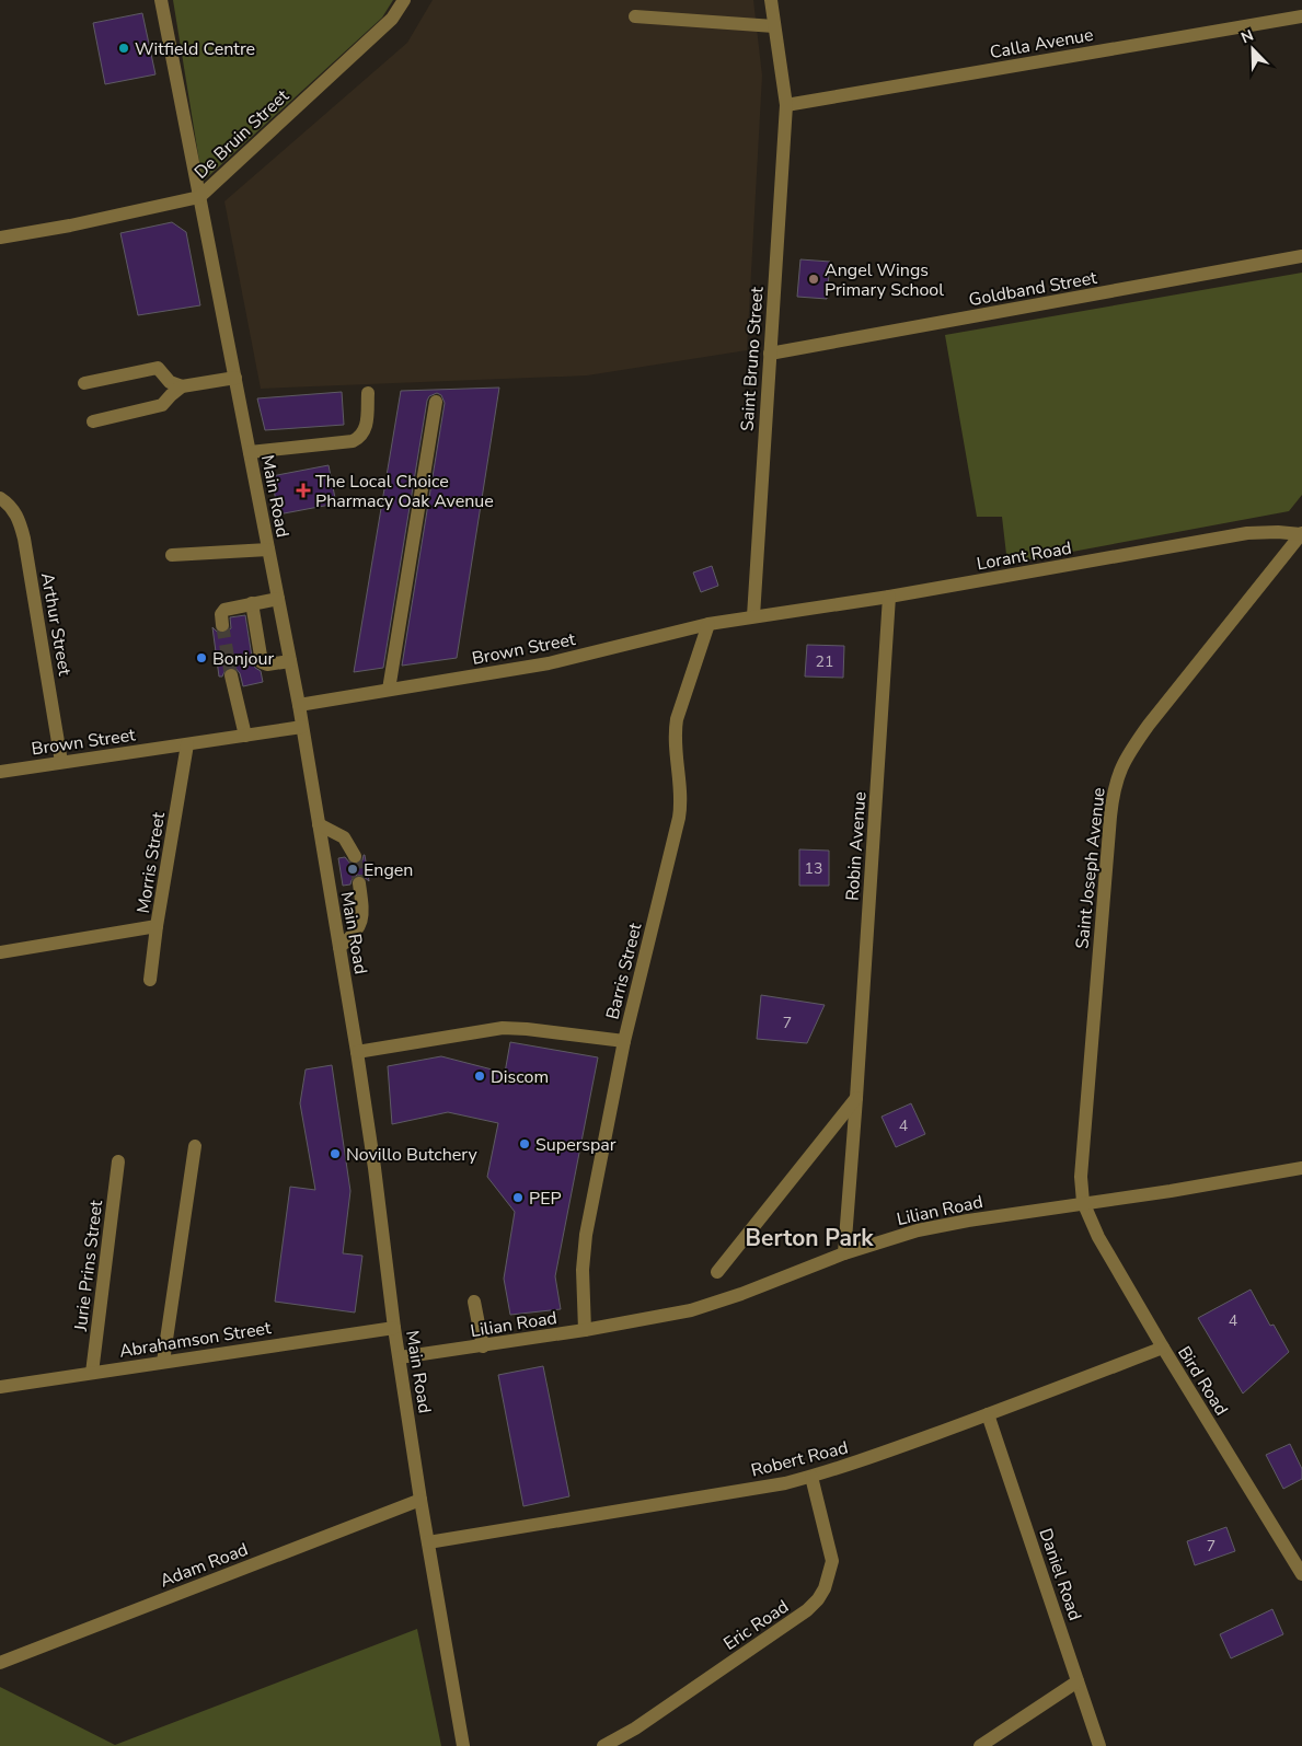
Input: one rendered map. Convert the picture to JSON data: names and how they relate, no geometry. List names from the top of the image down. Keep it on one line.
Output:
{"streets":{"street":["Calla Avenue","De Bruin Street","Goldband Street","Saint Bruno Street","Main Road","Lorant Road","Arthur Street","Brown Street","Robin Avenue","Morris Street","Saint Joseph Avenue","Barris Street","Lilian Road","Jurie Prins Street","Abrahamson Street","Bird Road","Robert Road","Adam Road","Daniel Road","Eric Road"]},"crossings":[["Calla Avenue","Saint Bruno Street"],["De Bruin Street","Main Road"],["Goldband Street","Saint Bruno Street"],["Saint Bruno Street","Lorant Road"],["Saint Bruno Street","Brown Street"],["Main Road","Brown Street"],["Main Road","Lilian Road"],["Main Road","Abrahamson Street"],["Main Road","Robert Road"],["Main Road","Adam Road"],["Lorant Road","Brown Street"],["Lorant Road","Robin Avenue"],["Lorant Road","Saint Joseph Avenue"],["Arthur Street","Brown Street"],["Brown Street","Morris Street"],["Brown Street","Barris Street"],["Robin Avenue","Lilian Road"],["Saint Joseph Avenue","Lilian Road"],["Saint Joseph Avenue","Bird Road"],["Barris Street","Lilian Road"],["Lilian Road","Bird Road"],["Jurie Prins Street","Abrahamson Street"],["Bird Road","Robert Road"],["Robert Road","Daniel Road"],["Robert Road","Eric Road"]],"districts":["Berton Park"],"places":{"other":["Witfield Centre","Angel Wings Primary School","Bonjour","Engen","Discom","Superspar","Novillo Butchery","PEP"],"health":["The Local Choice Pharmacy Oak Avenue"]},"house_numbers":["21","13","7","4","4","7"],"north":"top left"}
